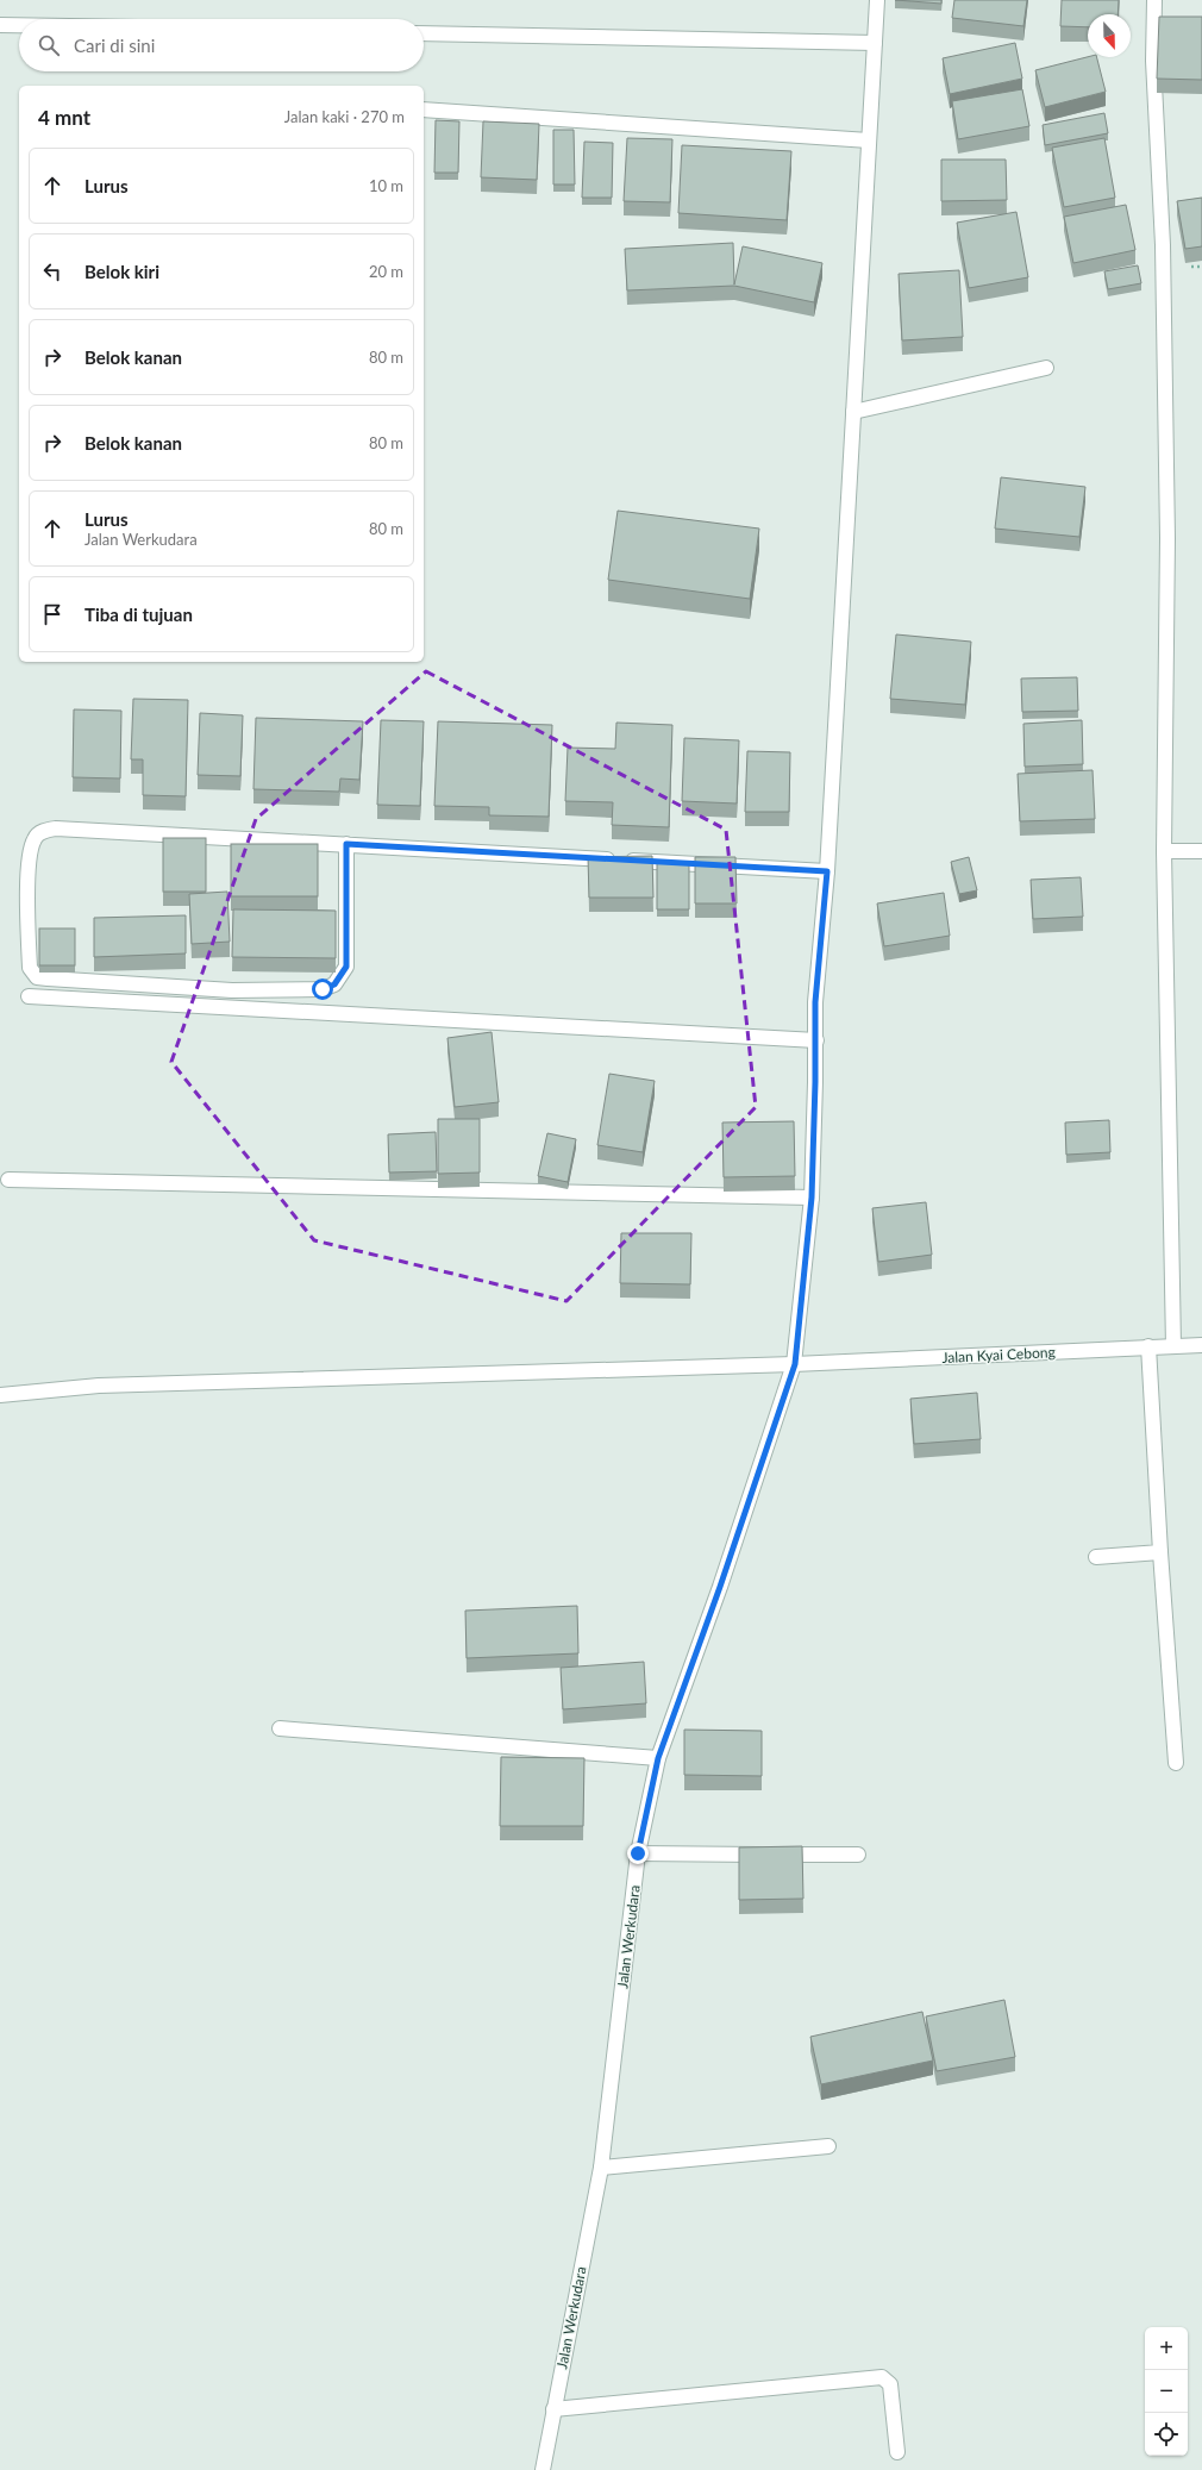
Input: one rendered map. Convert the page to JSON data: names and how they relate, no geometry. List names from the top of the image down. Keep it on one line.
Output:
{"streets":{"street":["Jalan Kyai Cebong","Jalan Werkudara"]},"crossings":[["Jalan Kyai Cebong","Jalan Werkudara"]],"north":"bottom","page":{"search":"Cari di sini","heading":["4 mnt","Jalan kaki · 270 m"],"list":[["Lurus","10 m"],["Belok kiri","20 m"],["Belok kanan","80 m"],["Belok kanan","80 m"],["Lurus","Jalan Werkudara","80 m"],"Tiba di tujuan"],"map_buttons":["+","−"]}}
